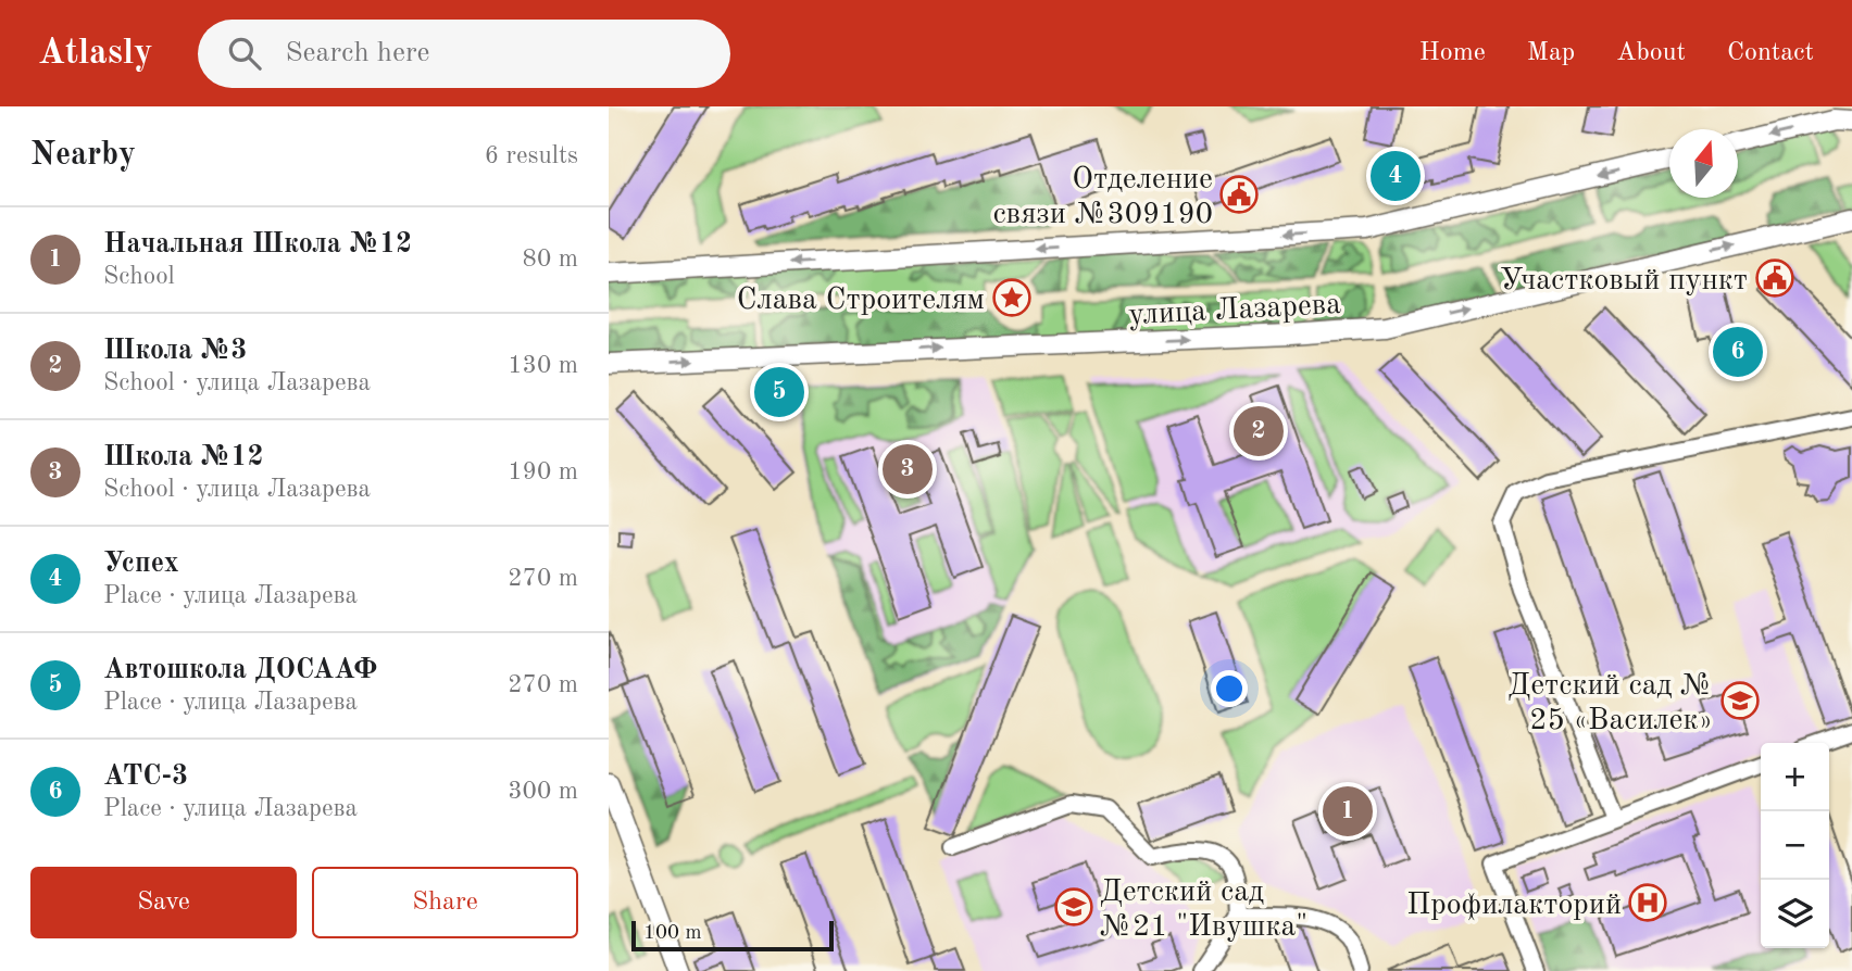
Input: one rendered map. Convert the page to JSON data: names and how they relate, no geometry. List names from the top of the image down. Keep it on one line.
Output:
{"streets":{"main road":["улица Лазарева"]},"places":{"public building":["Отделение связи №309190","Участковый пункт"],"place":["Слава Строителям"],"school or university":["Детский сад № 25 «Василек»","Детский сад №21 \"Ивушка\""],"hospital":["Профилакторий"]},"scale_bar":"100 m","north":"top","page":{"header":"Atlasly","search":"Search here","nav":["Home","Map","About","Contact"],"heading":["Nearby","6 results"],"pins":["4","6","5","2","3","1"],"list":[{"mark":"1","name":"Начальная Школа №12","note":"School","value":"80 m"},{"mark":"2","name":"Школа №3","note":"School · улица Лазарева","value":"130 m"},{"mark":"3","name":"Школа №12","note":"School · улица Лазарева","value":"190 m"},{"mark":"4","name":"Успех","note":"Place · улица Лазарева","value":"270 m"},{"mark":"5","name":"Автошкола ДОСААФ","note":"Place · улица Лазарева","value":"270 m"},{"mark":"6","name":"АТС-3","note":"Place · улица Лазарева","value":"300 m"}],"map_buttons":["+","−"],"buttons":["Save","Share"],"scale":"100 m"}}
